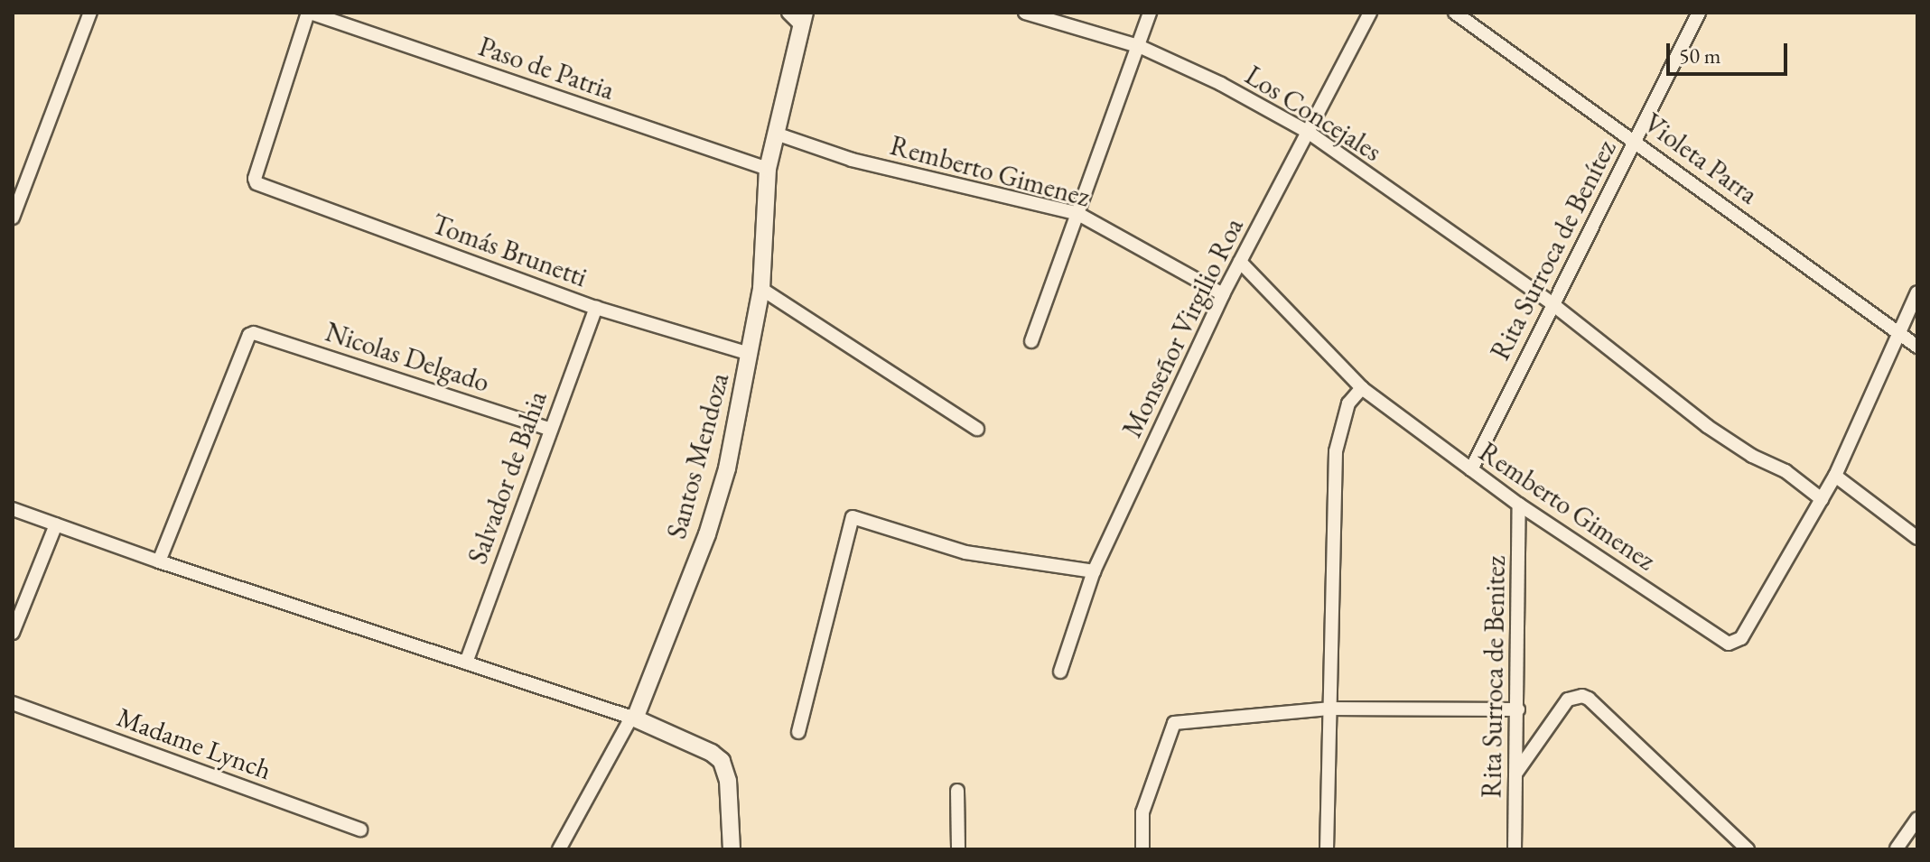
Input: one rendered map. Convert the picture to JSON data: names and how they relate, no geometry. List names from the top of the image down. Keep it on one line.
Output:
{"streets":{"street":["Paso de Patria","Los Concejales","Violeta Parra","Remberto Gimenez","Rita Surroca de Benítez","Tomás Brunetti","Monseñor Virgilio Roa","Nicolas Delgado","Santos Mendoza","Salvador de Bahia","Rita Surroca de Benitez","Madame Lynch"]},"crossings":[["Paso de Patria","Tomás Brunetti"],["Paso de Patria","Santos Mendoza"],["Los Concejales","Remberto Gimenez"],["Los Concejales","Rita Surroca de Benítez"],["Los Concejales","Monseñor Virgilio Roa"],["Violeta Parra","Remberto Gimenez"],["Violeta Parra","Rita Surroca de Benítez"],["Remberto Gimenez","Rita Surroca de Benítez"],["Remberto Gimenez","Monseñor Virgilio Roa"],["Remberto Gimenez","Santos Mendoza"],["Remberto Gimenez","Rita Surroca de Benitez"],["Tomás Brunetti","Santos Mendoza"],["Tomás Brunetti","Salvador de Bahia"],["Nicolas Delgado","Salvador de Bahia"]],"scale_bar":"50 m"}
